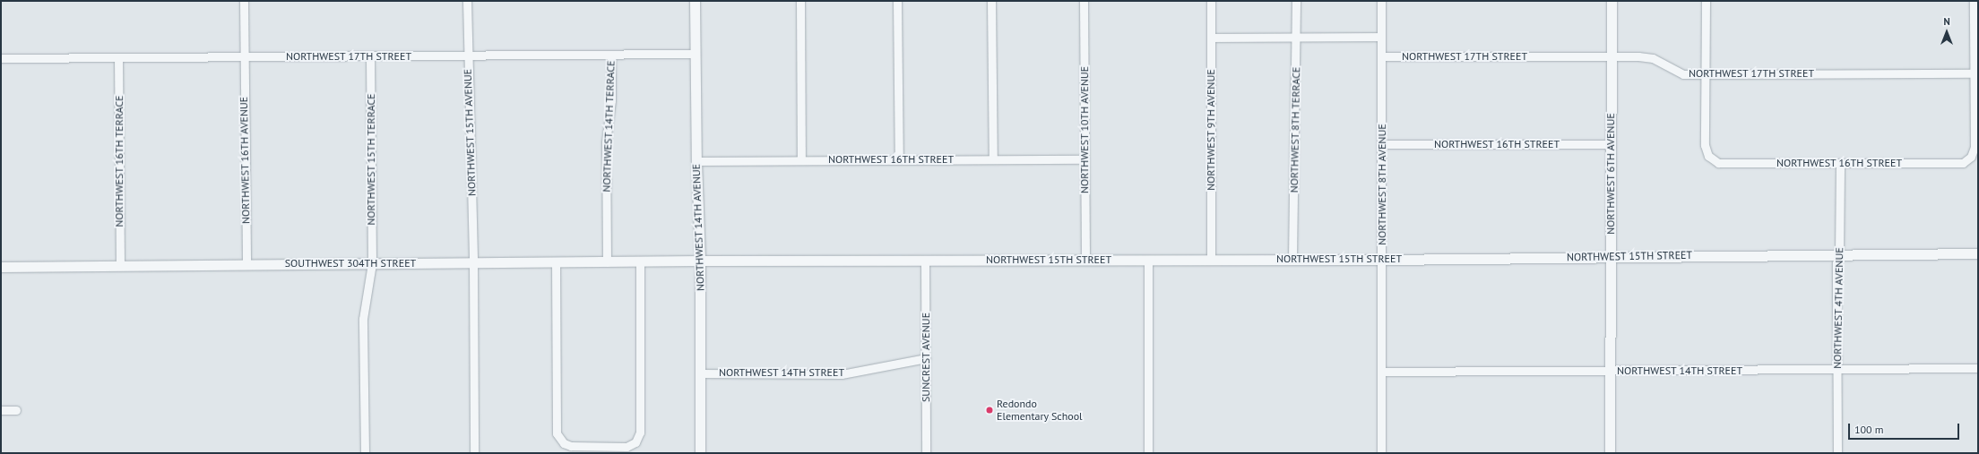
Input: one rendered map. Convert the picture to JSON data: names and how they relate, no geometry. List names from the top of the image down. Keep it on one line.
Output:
{"streets":{"street":["NORTHWEST 17TH STREET","NORTHWEST 14TH TERRACE","NORTHWEST 10TH AVENUE","NORTHWEST 9TH AVENUE","NORTHWEST 8TH TERRACE","NORTHWEST 15TH AVENUE","NORTHWEST 16TH STREET","NORTHWEST 15TH TERRACE","NORTHWEST 16TH AVENUE","NORTHWEST 16TH TERRACE","NORTHWEST 6TH AVENUE","NORTHWEST 8TH AVENUE","NORTHWEST 14TH AVENUE","NORTHWEST 15TH STREET","SOUTHWEST 304TH STREET","NORTHWEST 4TH AVENUE","SUNCREST AVENUE","NORTHWEST 14TH STREET"]},"crossings":[["NORTHWEST 17TH STREET","NORTHWEST 14TH TERRACE"],["NORTHWEST 17TH STREET","NORTHWEST 15TH AVENUE"],["NORTHWEST 17TH STREET","NORTHWEST 16TH STREET"],["NORTHWEST 17TH STREET","NORTHWEST 15TH TERRACE"],["NORTHWEST 17TH STREET","NORTHWEST 16TH AVENUE"],["NORTHWEST 17TH STREET","NORTHWEST 16TH TERRACE"],["NORTHWEST 17TH STREET","NORTHWEST 6TH AVENUE"],["NORTHWEST 17TH STREET","NORTHWEST 8TH AVENUE"],["NORTHWEST 17TH STREET","NORTHWEST 14TH AVENUE"],["NORTHWEST 14TH TERRACE","SOUTHWEST 304TH STREET"],["NORTHWEST 10TH AVENUE","NORTHWEST 16TH STREET"],["NORTHWEST 10TH AVENUE","NORTHWEST 15TH STREET"],["NORTHWEST 9TH AVENUE","NORTHWEST 15TH STREET"],["NORTHWEST 8TH TERRACE","NORTHWEST 15TH STREET"],["NORTHWEST 15TH AVENUE","SOUTHWEST 304TH STREET"],["NORTHWEST 16TH STREET","NORTHWEST 6TH AVENUE"],["NORTHWEST 16TH STREET","NORTHWEST 8TH AVENUE"],["NORTHWEST 16TH STREET","NORTHWEST 14TH AVENUE"],["NORTHWEST 16TH STREET","NORTHWEST 4TH AVENUE"],["NORTHWEST 15TH TERRACE","SOUTHWEST 304TH STREET"],["NORTHWEST 16TH AVENUE","SOUTHWEST 304TH STREET"],["NORTHWEST 16TH TERRACE","SOUTHWEST 304TH STREET"],["NORTHWEST 6TH AVENUE","NORTHWEST 15TH STREET"],["NORTHWEST 6TH AVENUE","NORTHWEST 14TH STREET"],["NORTHWEST 8TH AVENUE","NORTHWEST 15TH STREET"],["NORTHWEST 8TH AVENUE","NORTHWEST 14TH STREET"],["NORTHWEST 14TH AVENUE","NORTHWEST 15TH STREET"],["NORTHWEST 14TH AVENUE","SOUTHWEST 304TH STREET"],["NORTHWEST 14TH AVENUE","NORTHWEST 14TH STREET"],["NORTHWEST 15TH STREET","SOUTHWEST 304TH STREET"],["NORTHWEST 15TH STREET","NORTHWEST 4TH AVENUE"],["NORTHWEST 15TH STREET","SUNCREST AVENUE"],["NORTHWEST 4TH AVENUE","NORTHWEST 14TH STREET"],["SUNCREST AVENUE","NORTHWEST 14TH STREET"]],"places":["Redondo Elementary School"],"scale_bar":"100 m","north":"top"}
